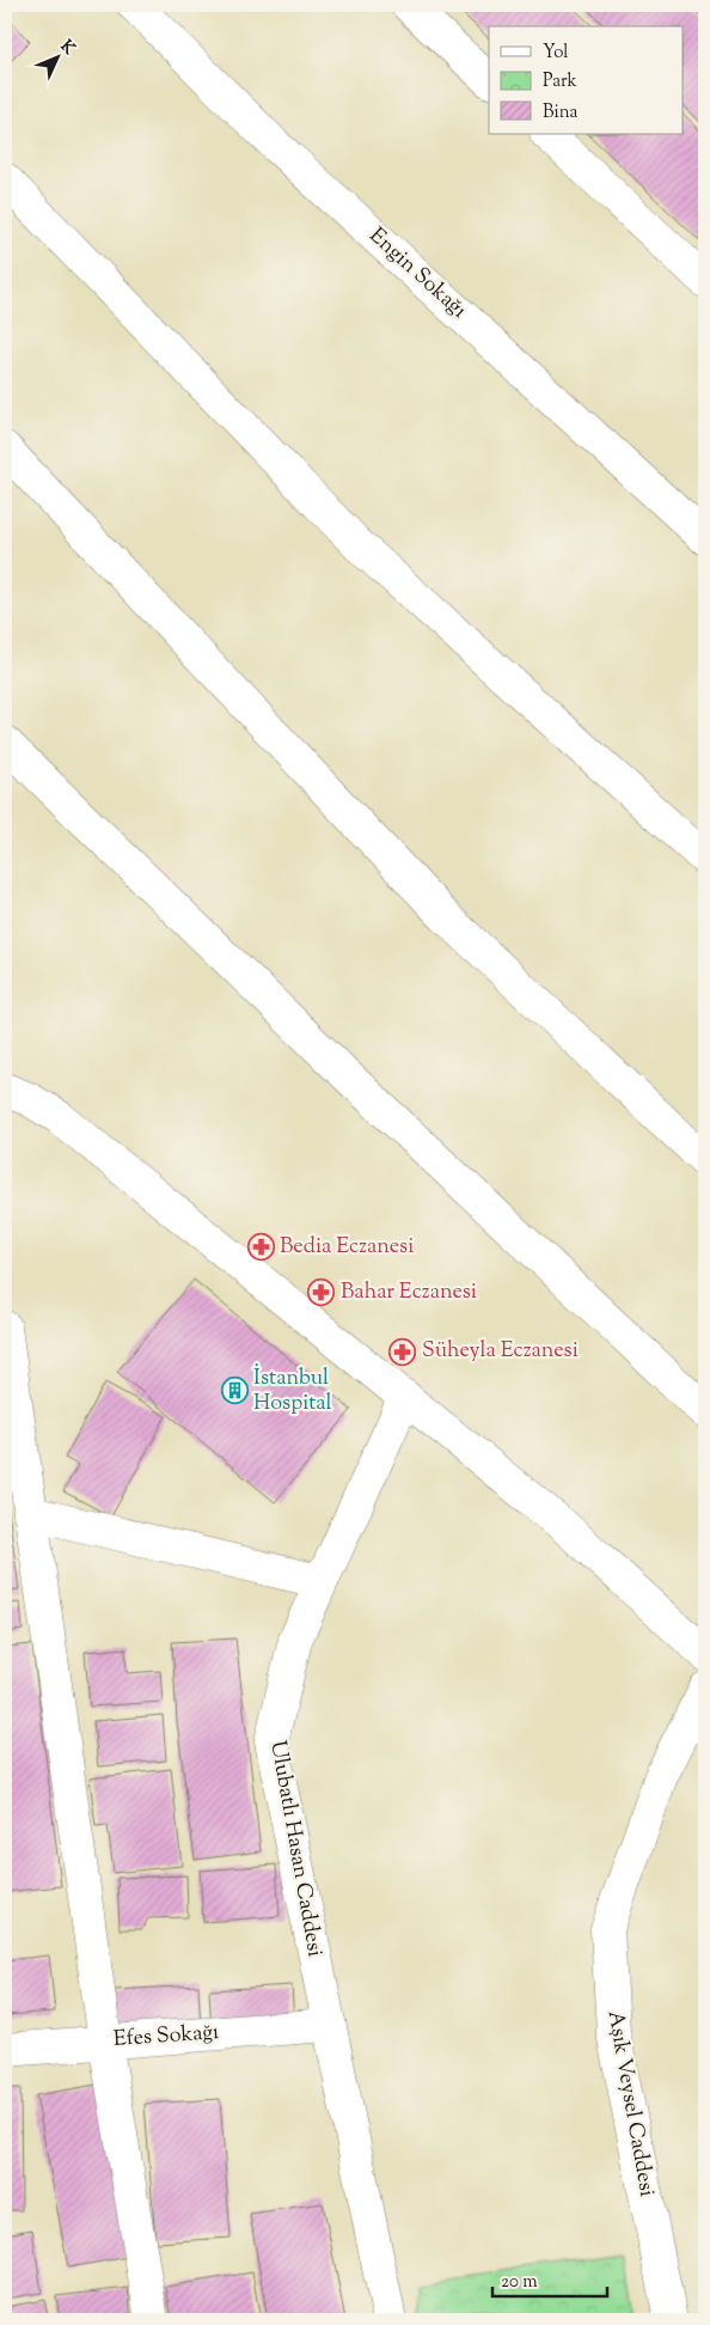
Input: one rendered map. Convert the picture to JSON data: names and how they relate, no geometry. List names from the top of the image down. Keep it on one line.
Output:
{"streets":{"street":["Engin Sokağı","Ulubatlı Hasan Caddesi","Efes Sokağı","Aşık Veysel Caddesi"]},"crossings":[["Ulubatlı Hasan Caddesi","Efes Sokağı"]],"places":{"pharmacy":["Bedia Eczanesi","Bahar Eczanesi","Süheyla Eczanesi"],"building":["İstanbul Hospital"]},"legend":["Yol","Park","Bina"],"scale_bar":"20 m","north":"top right"}
